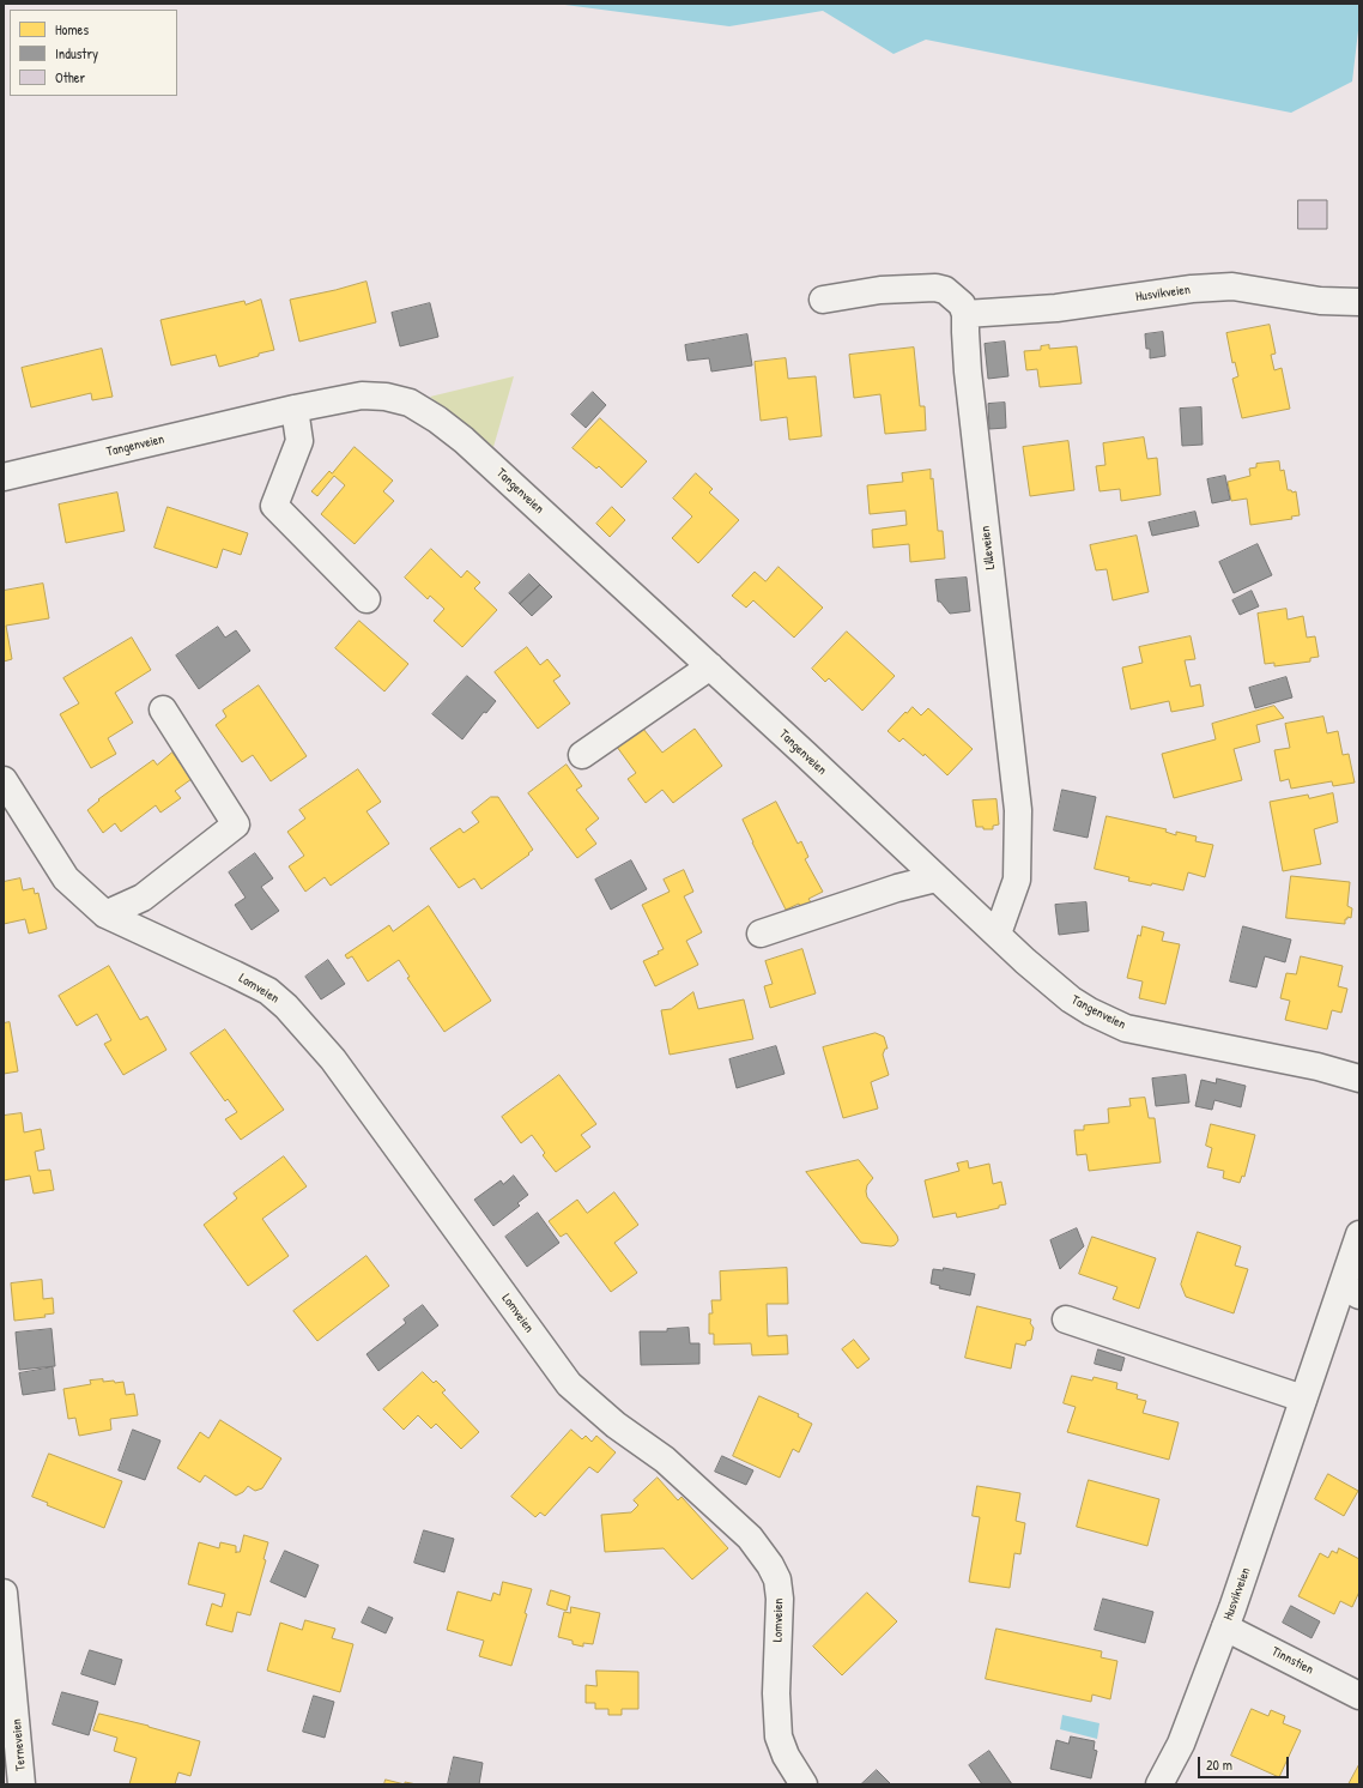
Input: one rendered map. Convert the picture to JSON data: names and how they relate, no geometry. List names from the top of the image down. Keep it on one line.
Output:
{"streets":{"street":["Husvikveien","Tangenveien","Lilleveien","Lomveien","Tinnstien","Terneveien"]},"crossings":[["Husvikveien","Lilleveien"],["Husvikveien","Tinnstien"],["Tangenveien","Lilleveien"]],"legend":["Homes","Industry","Other"],"scale_bar":"20 m"}
